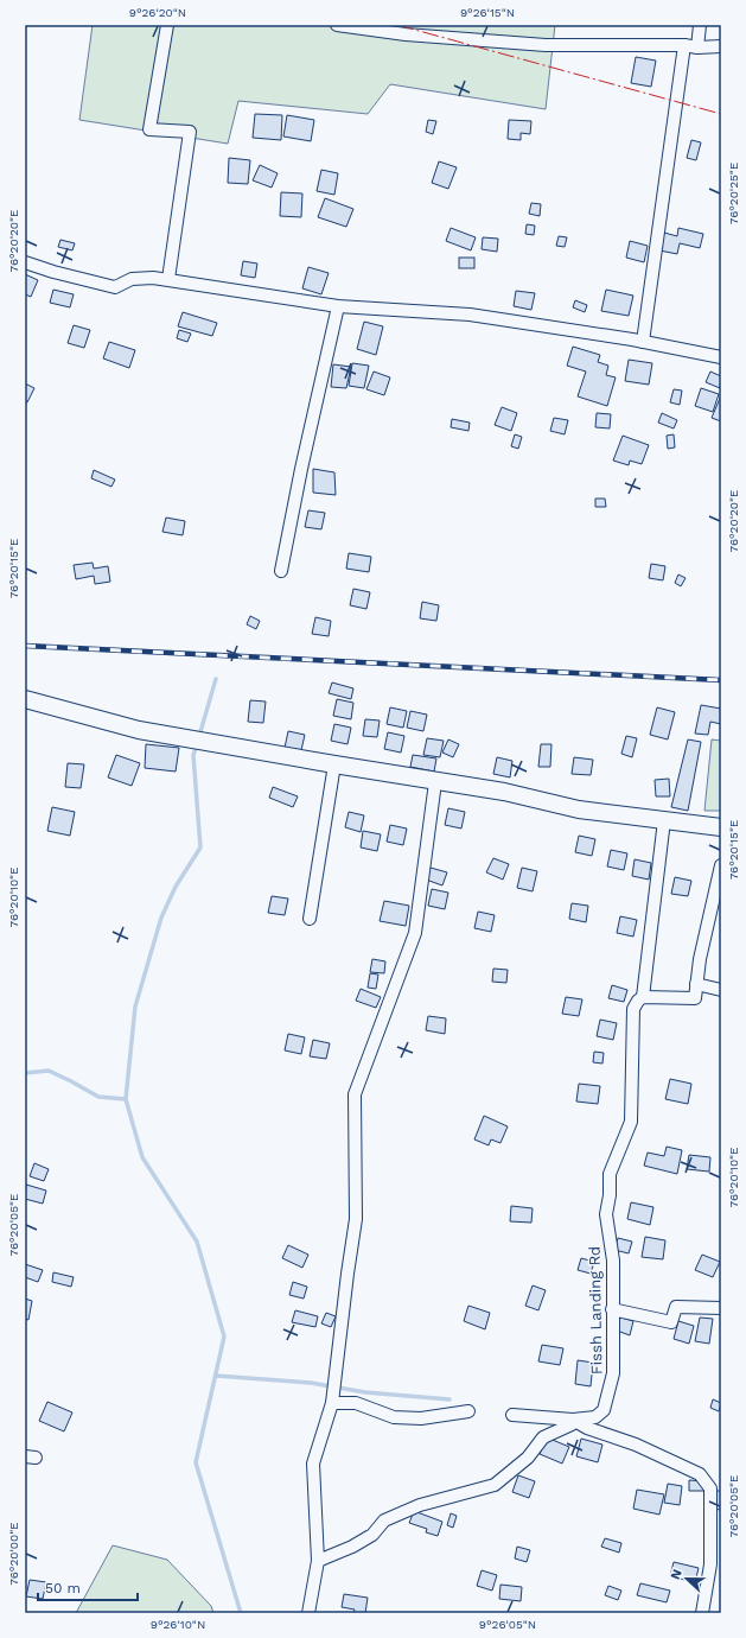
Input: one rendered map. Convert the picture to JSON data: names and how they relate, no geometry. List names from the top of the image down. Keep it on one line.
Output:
{"streets":{"street":["Fissh Landing Rd"]},"scale_bar":"50 m","north":"left","coordinates":["9°26'20\"N","9°26'15\"N","76°20'25\"E","76°20'20\"E","76°20'15\"E","76°20'10\"E","76°20'05\"E","76°20'00\"E","9°26'10\"N","9°26'05\"N"]}
